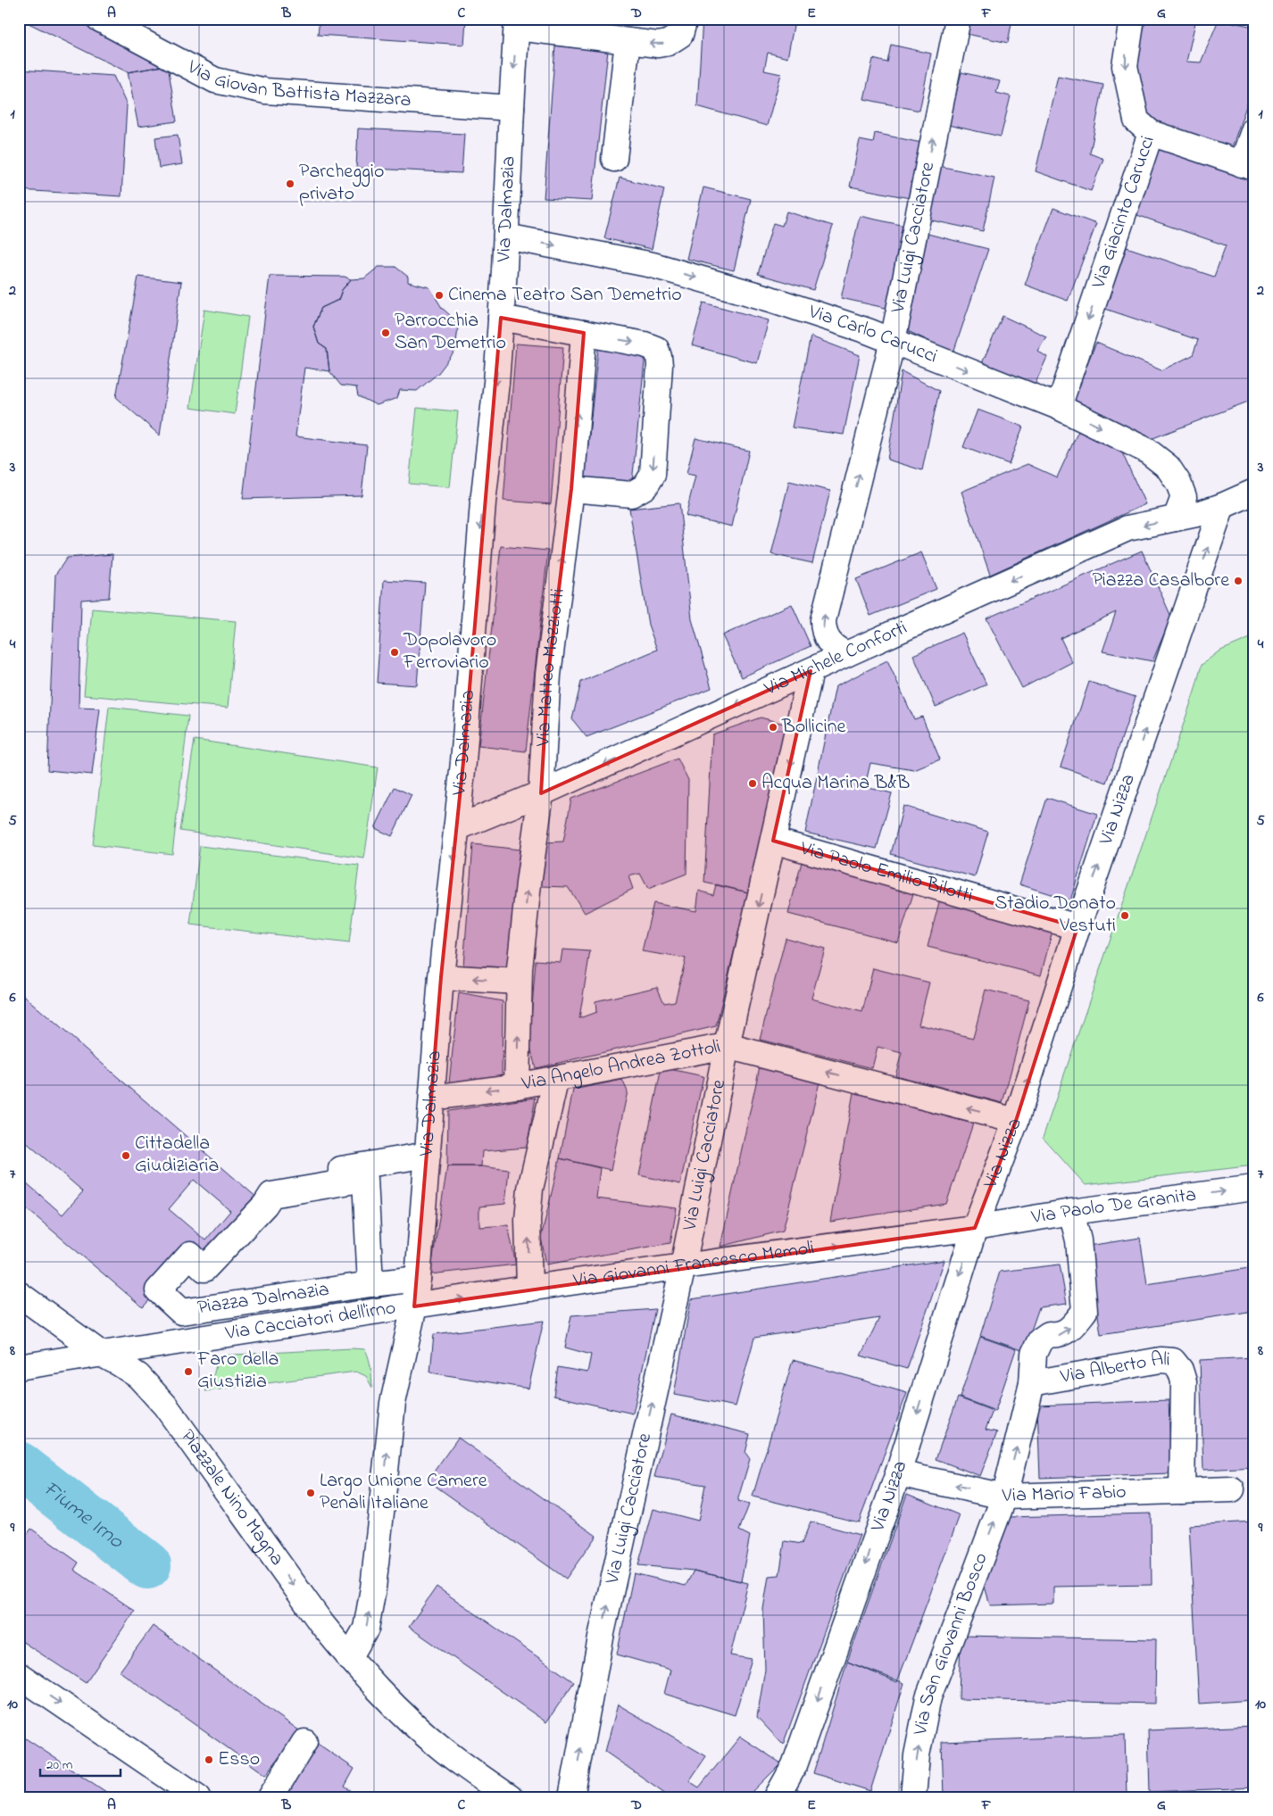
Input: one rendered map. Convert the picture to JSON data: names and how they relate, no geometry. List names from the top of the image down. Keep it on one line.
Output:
{"streets":{"street":["Via Giovan Battista Mazzara","Via Dalmazia","Via Giacinto Carucci","Via Luigi Cacciatore","Via Carlo Carucci","Via Michele Conforti","Via Matteo Mazziotti","Via Nizza","Via Paolo Emilio Bilotti","Via Angelo Andrea Zottoli","Via Paolo De Granita","Via Giovanni Francesco Memoli","Piazza Dalmazia","Via Cacciatori dell'irno","Via Alberto Ali","Via Mario Fabio","Piazzale Nino Magna","Via San Giovanni Bosco"]},"crossings":[["Via Giovan Battista Mazzara","Via Dalmazia"],["Via Dalmazia","Via Carlo Carucci"],["Via Dalmazia","Via Michele Conforti"],["Via Dalmazia","Via Angelo Andrea Zottoli"],["Via Dalmazia","Via Giovanni Francesco Memoli"],["Via Dalmazia","Piazza Dalmazia"],["Via Dalmazia","Via Cacciatori dell'irno"],["Via Dalmazia","Piazzale Nino Magna"],["Via Giacinto Carucci","Via Carlo Carucci"],["Via Luigi Cacciatore","Via Carlo Carucci"],["Via Luigi Cacciatore","Via Michele Conforti"],["Via Luigi Cacciatore","Via Paolo Emilio Bilotti"],["Via Luigi Cacciatore","Via Angelo Andrea Zottoli"],["Via Luigi Cacciatore","Via Giovanni Francesco Memoli"],["Via Carlo Carucci","Via Michele Conforti"],["Via Michele Conforti","Via Matteo Mazziotti"],["Via Michele Conforti","Via Nizza"],["Via Matteo Mazziotti","Via Angelo Andrea Zottoli"],["Via Nizza","Via Paolo Emilio Bilotti"],["Via Nizza","Via Angelo Andrea Zottoli"],["Via Nizza","Via Paolo De Granita"],["Via Nizza","Via Giovanni Francesco Memoli"],["Via Nizza","Via Mario Fabio"],["Via Paolo De Granita","Via Giovanni Francesco Memoli"],["Via Paolo De Granita","Via Alberto Ali"],["Via Giovanni Francesco Memoli","Via Cacciatori dell'irno"],["Via Cacciatori dell'irno","Piazzale Nino Magna"],["Via Alberto Ali","Via Mario Fabio"],["Via Alberto Ali","Via San Giovanni Bosco"],["Via Mario Fabio","Via San Giovanni Bosco"]],"one_way":["Via Giacinto Carucci","Via Carlo Carucci","Via Michele Conforti","Via Matteo Mazziotti","Via Angelo Andrea Zottoli","Via Paolo De Granita","Via Giovanni Francesco Memoli","Via Alberto Ali","Piazzale Nino Magna","Via San Giovanni Bosco"],"water":["Fiume Irno"],"places":["Parcheggio privato","Cinema Teatro San Demetrio","Parrocchia San Demetrio","Piazza Casalbore","Dopolavoro Ferroviario","Bollicine","Acqua Marina B&B","Stadio Donato Vestuti","Cittadella Giudiziaria","Faro della Giustizia","Largo Unione Camere Penali Italiane","Esso"],"scale_bar":"20 m","grid":{"columns":["A","B","C","D","E","F","G"],"rows":["1","2","3","4","5","6","7","8","9","10"]}}
